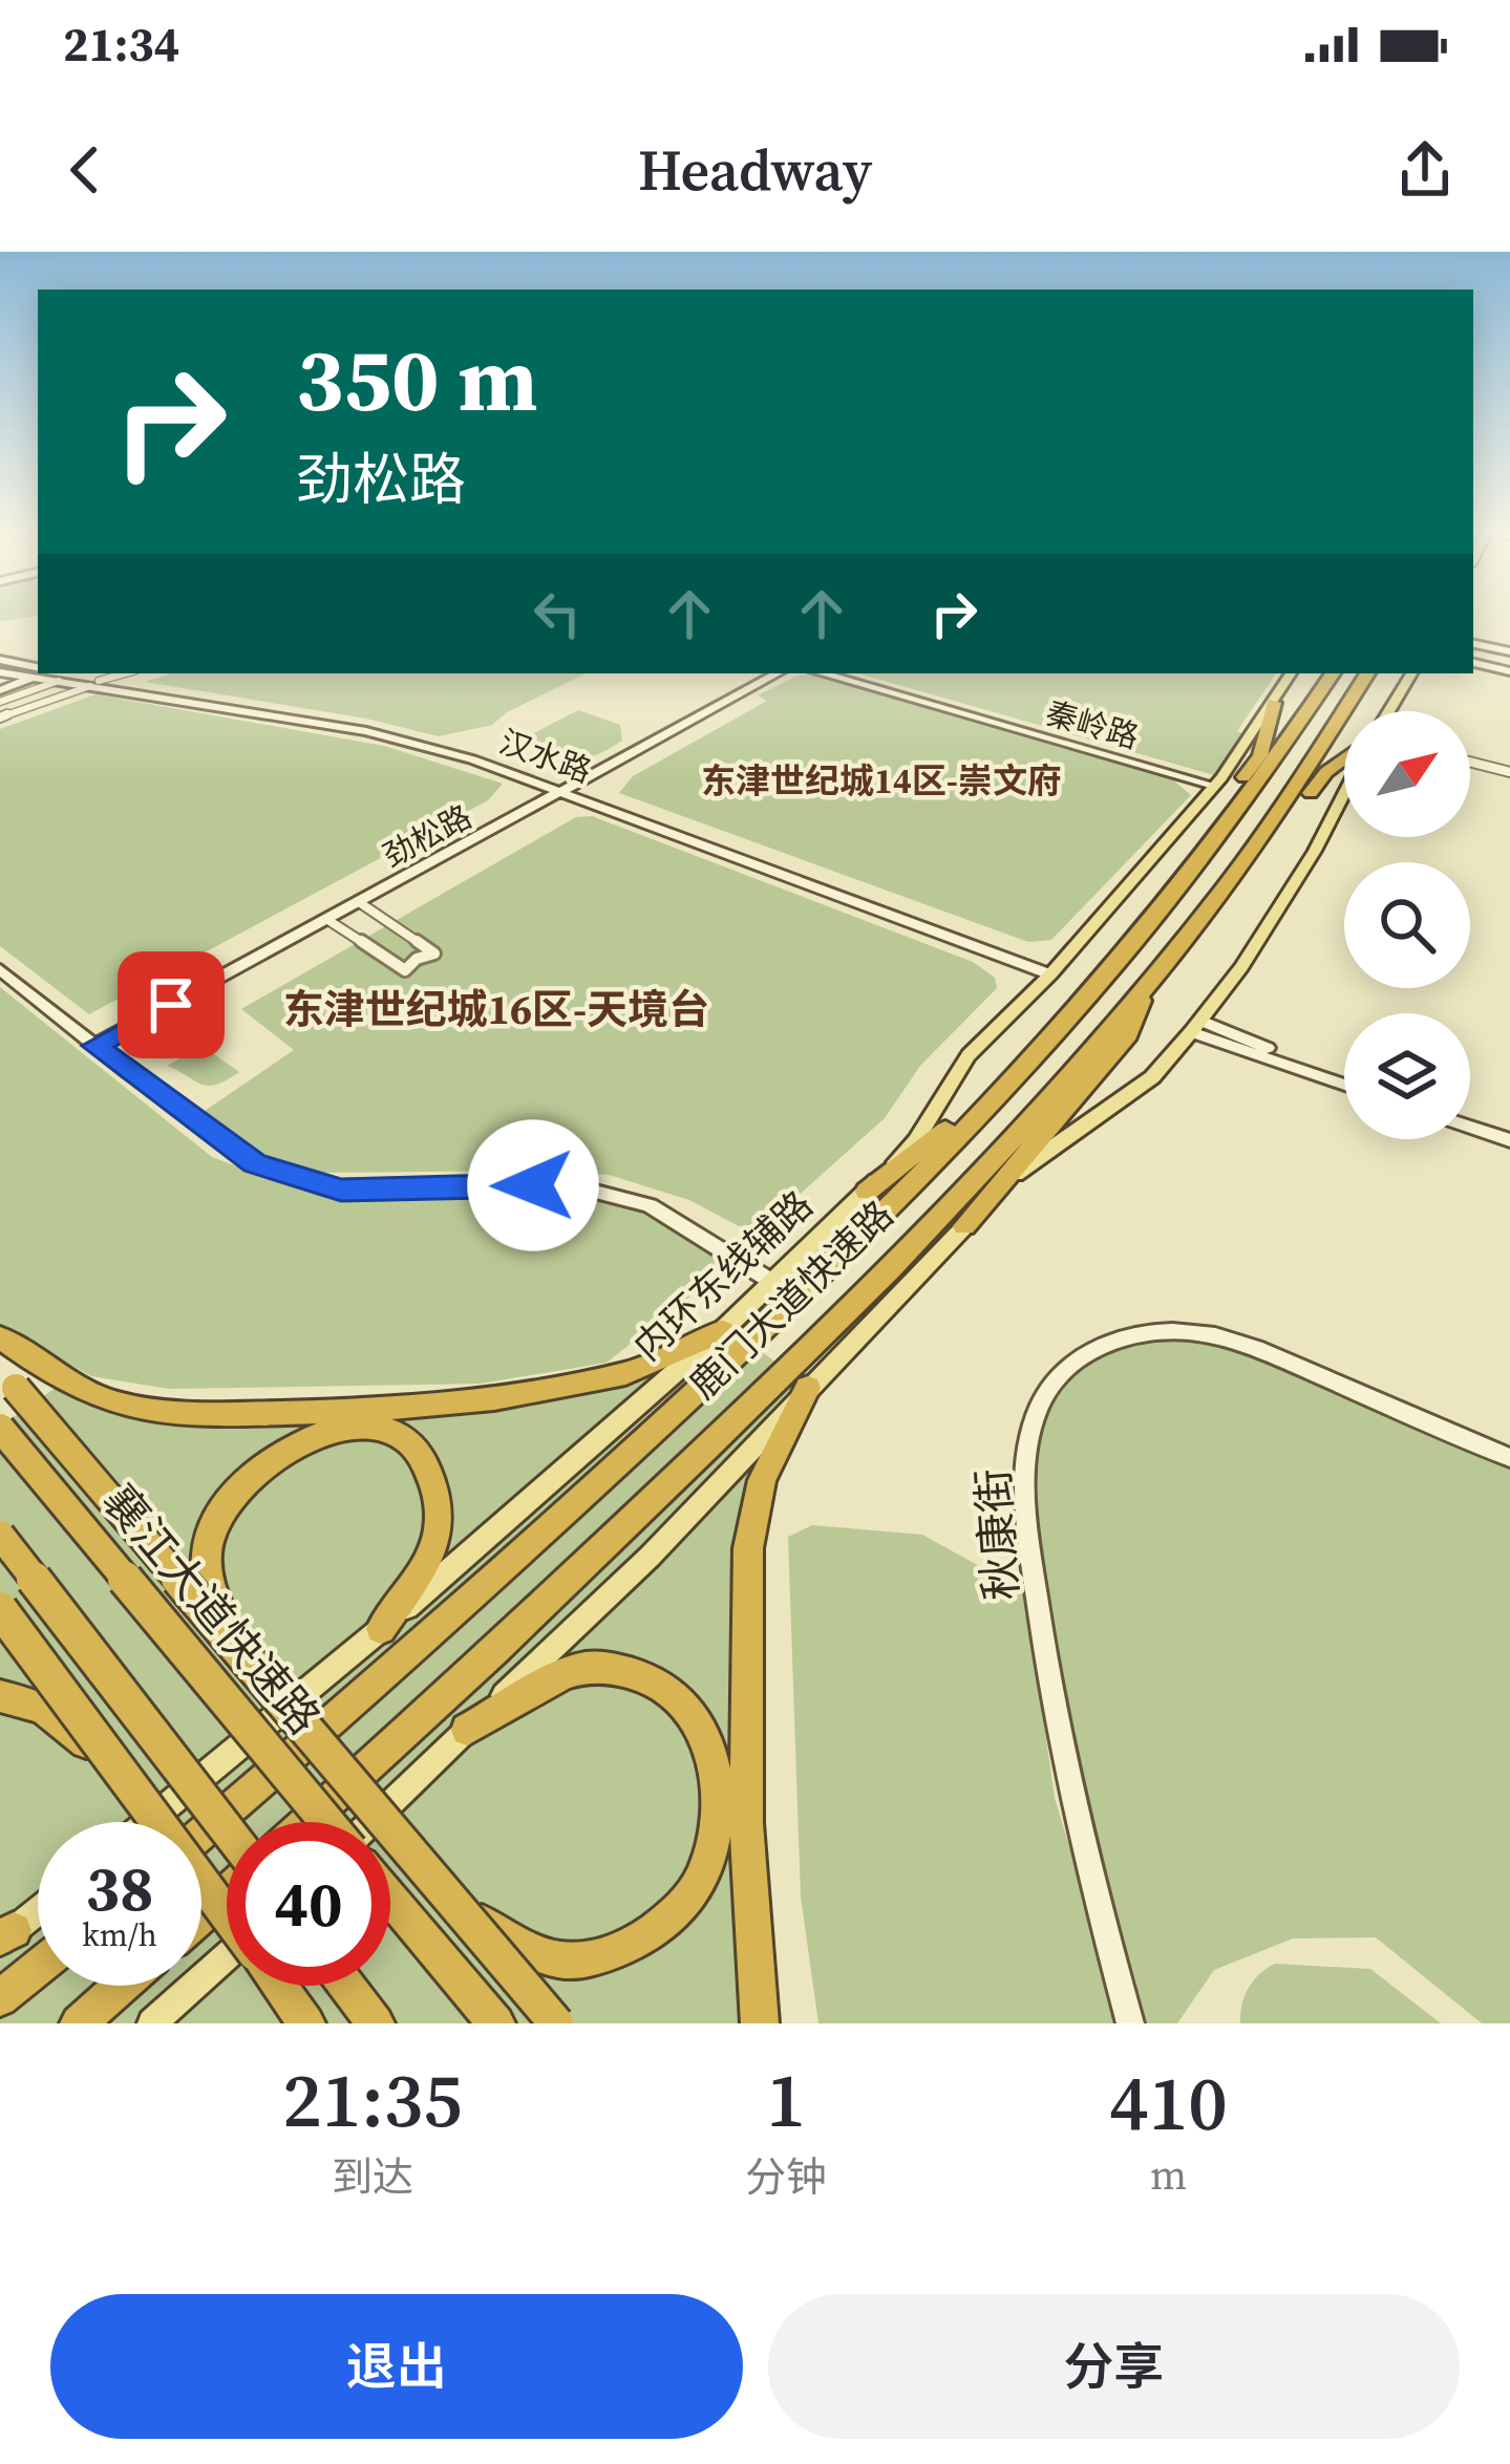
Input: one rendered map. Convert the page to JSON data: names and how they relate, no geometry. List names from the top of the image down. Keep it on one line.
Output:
{"streets":{"highway":["鹿门大道快速路","襄江大道快速路"],"main road":["内环东线辅路"],"street":["秦岭路","汉水路","劲松路","秋康街"]},"crossings":[["秦岭路","内环东线辅路"],["汉水路","劲松路"],["汉水路","内环东线辅路"]],"districts":["东津世纪城14区-崇文府","东津世纪城16区-天境台"],"north":"top right","page":{"status":"21:34","header":"Headway","turn":["350 m","劲松路"],"speed":"38 km/h","limit":"40","eta":["21:35","到达","1","分钟","410","m"],"buttons":["退出","分享"]}}
